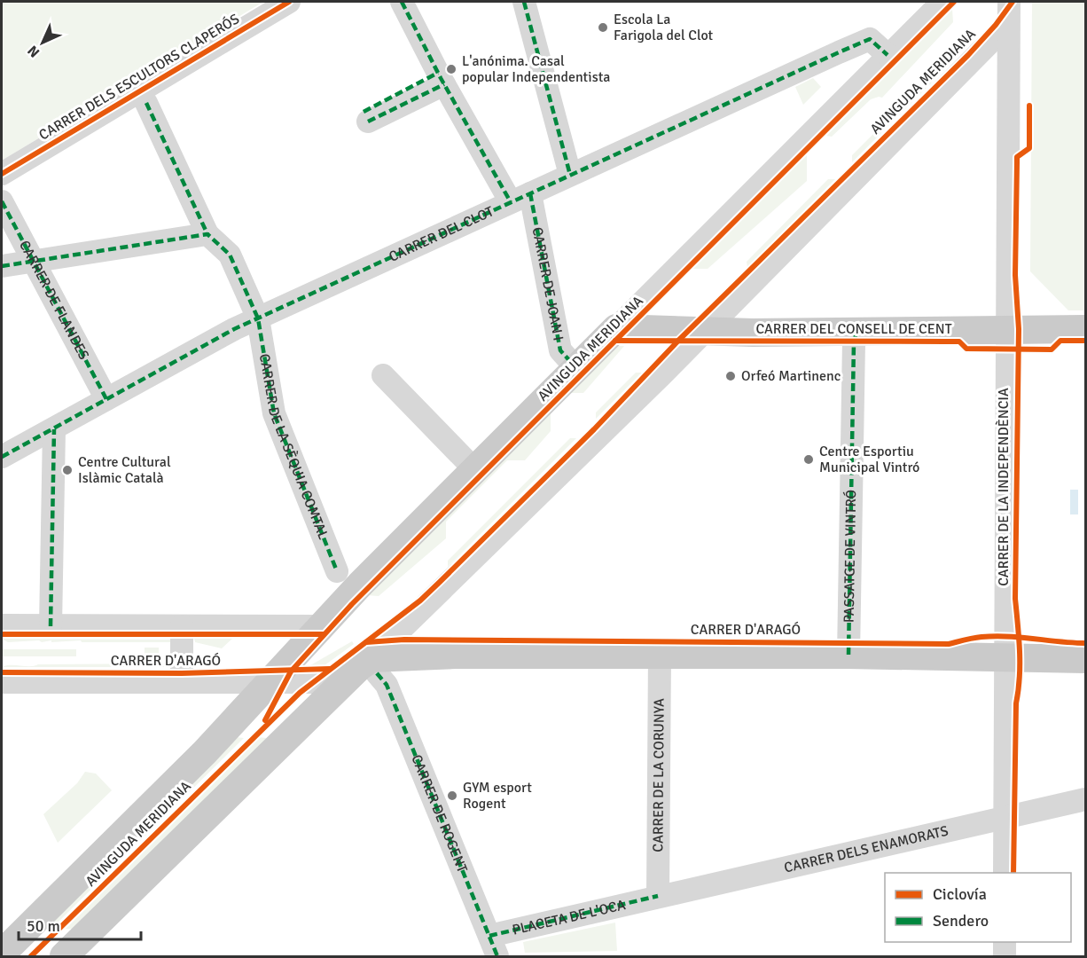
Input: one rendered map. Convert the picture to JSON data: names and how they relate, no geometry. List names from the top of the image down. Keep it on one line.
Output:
{"streets":{"main road":["AVINGUDA MERIDIANA","CARRER DEL CONSELL DE CENT","CARRER D'ARAGÓ"],"street":["CARRER DELS ESCULTORS CLAPERÓS","CARRER DEL CLOT","CARRER DE JOAN I","CARRER DE FLANDES","CARRER DE LA SÈQUIA COMTAL","CARRER DE LA INDEPENDÈNCIA","PASSATGE DE VINTRÓ","CARRER DE LA CORUNYA","CARRER DE ROGENT","CARRER DELS ENAMORATS","PLACETA DE L'OCA"]},"crossings":[["AVINGUDA MERIDIANA","CARRER DEL CLOT"],["AVINGUDA MERIDIANA","CARRER DE JOAN I"],["AVINGUDA MERIDIANA","CARRER DEL CONSELL DE CENT"],["AVINGUDA MERIDIANA","CARRER DE LA INDEPENDÈNCIA"],["AVINGUDA MERIDIANA","CARRER D'ARAGÓ"],["AVINGUDA MERIDIANA","CARRER DE ROGENT"],["CARRER DEL CLOT","CARRER DE JOAN I"],["CARRER DEL CLOT","CARRER DE FLANDES"],["CARRER DEL CLOT","CARRER DE LA SÈQUIA COMTAL"],["CARRER DEL CONSELL DE CENT","CARRER DE LA INDEPENDÈNCIA"],["CARRER DEL CONSELL DE CENT","PASSATGE DE VINTRÓ"],["CARRER DE LA INDEPENDÈNCIA","CARRER D'ARAGÓ"],["CARRER DE LA INDEPENDÈNCIA","CARRER DELS ENAMORATS"],["PASSATGE DE VINTRÓ","CARRER D'ARAGÓ"],["CARRER D'ARAGÓ","CARRER DE LA CORUNYA"],["CARRER D'ARAGÓ","CARRER DE ROGENT"],["CARRER DE LA CORUNYA","CARRER DELS ENAMORATS"],["CARRER DE LA CORUNYA","PLACETA DE L'OCA"],["CARRER DE ROGENT","PLACETA DE L'OCA"],["CARRER DELS ENAMORATS","PLACETA DE L'OCA"]],"places":["Escola La Farigola del Clot","L'anónima. Casal popular Independentista","Orfeó Martinenc","Centre Esportiu Municipal Vintró","Centre Cultural Islàmic Català","GYM esport Rogent"],"legend":["Ciclovía","Sendero"],"scale_bar":"50 m","north":"bottom left"}
